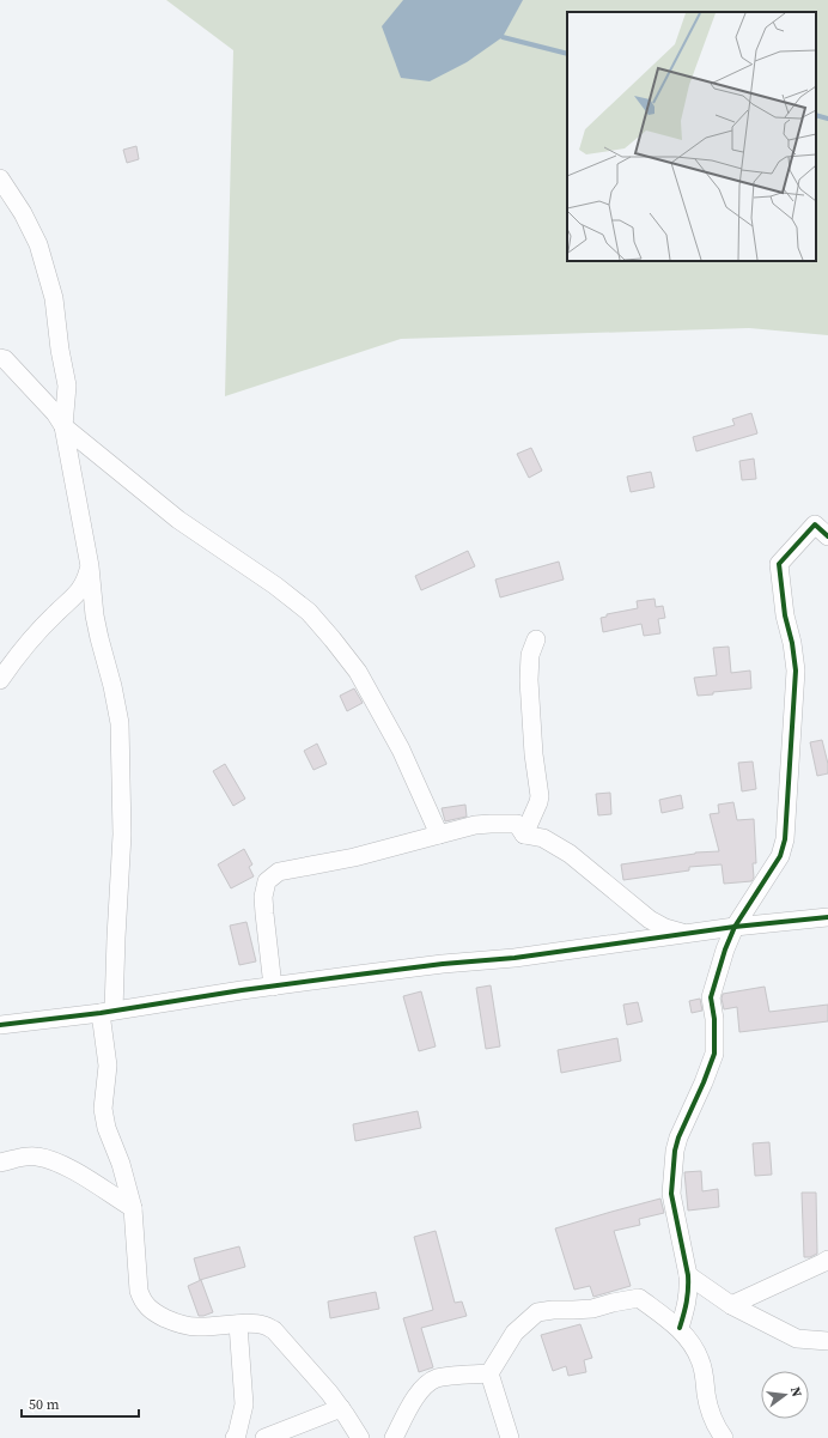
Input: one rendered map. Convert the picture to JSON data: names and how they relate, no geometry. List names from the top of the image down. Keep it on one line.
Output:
{"scale_bar":"50 m","north":"right"}
